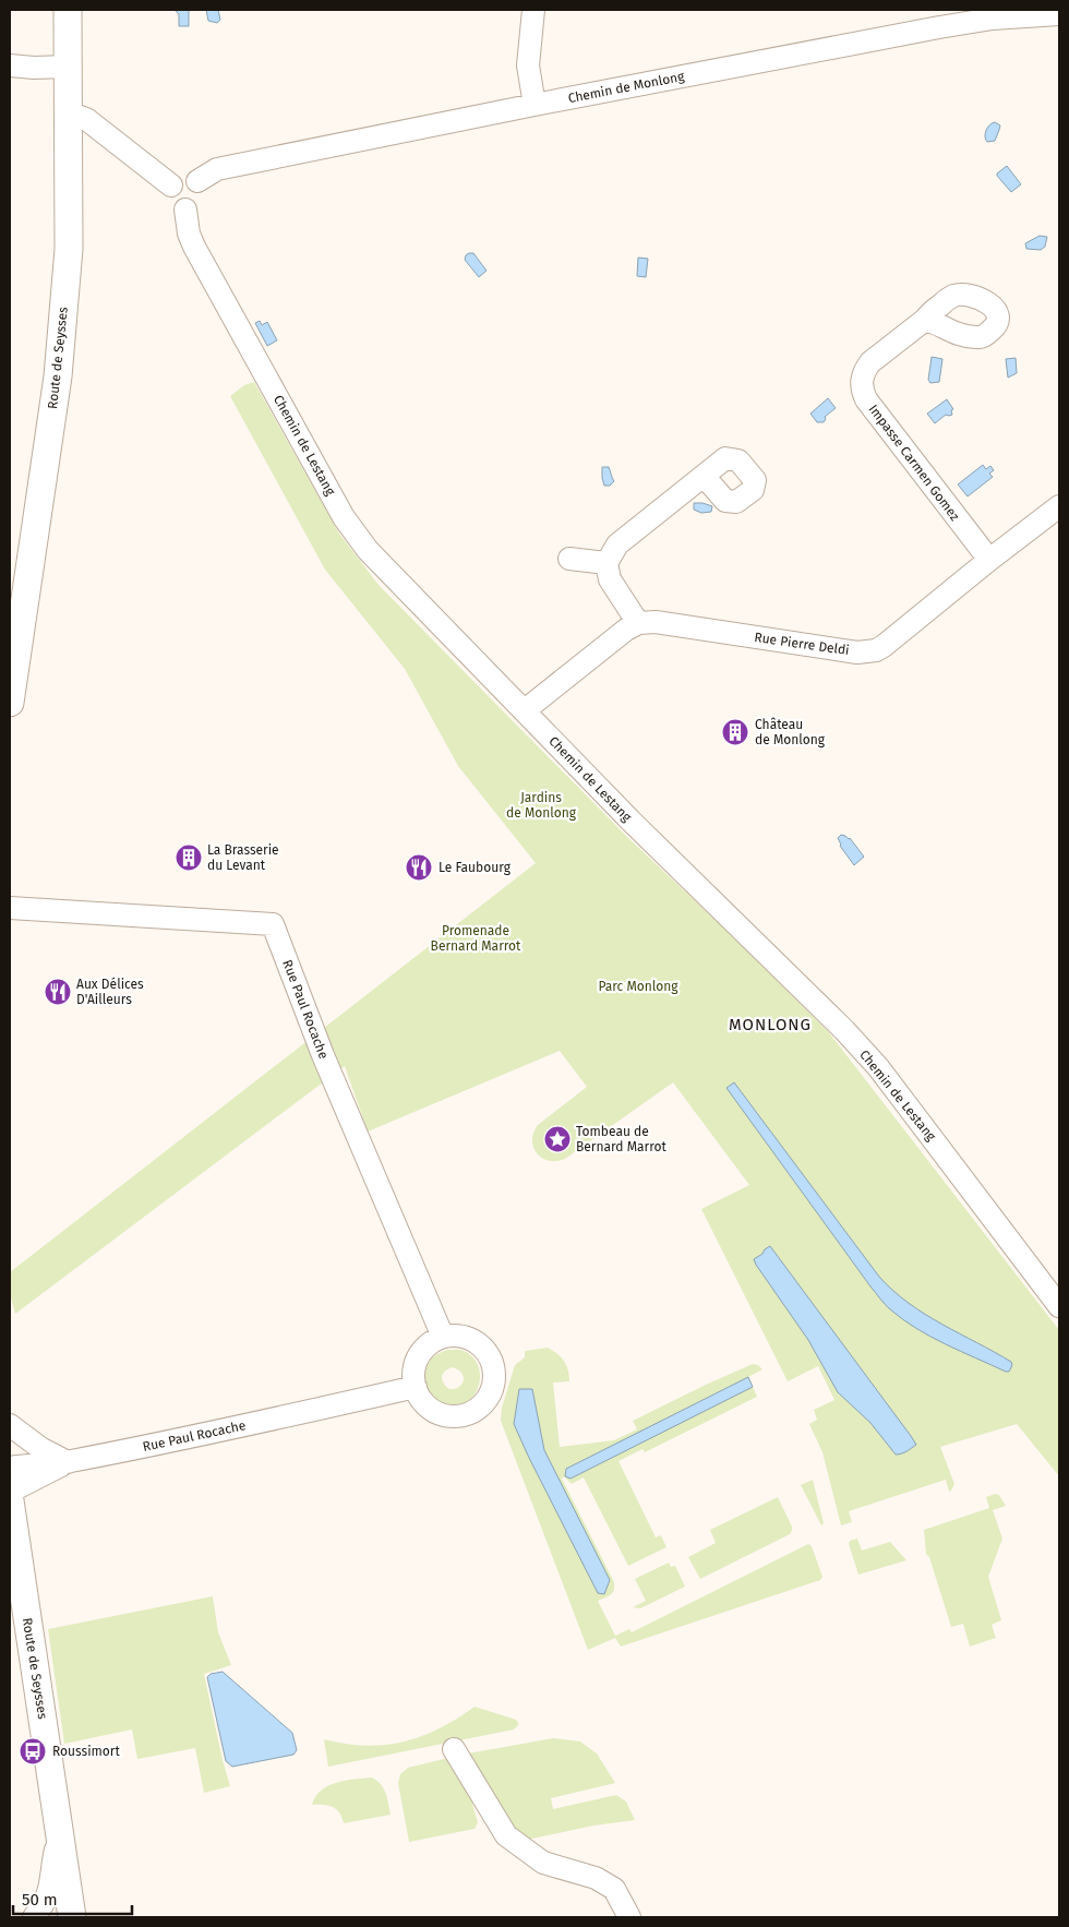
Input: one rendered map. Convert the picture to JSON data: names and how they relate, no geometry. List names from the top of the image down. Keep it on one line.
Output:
{"streets":{"main road":["Route de Seysses"],"street":["Chemin de Monlong","Chemin de Lestang","Impasse Carmen Gomez","Rue Pierre Deldi","Rue Paul Rocache"]},"crossings":[["Chemin de Monlong","Chemin de Lestang"],["Impasse Carmen Gomez","Rue Pierre Deldi"]],"districts":["MONLONG"],"parks":["Jardins de Monlong","Promenade Bernard Marrot","Parc Monlong"],"places":{"building":["Château de Monlong","La Brasserie du Levant"],"restaurant":["Le Faubourg","Aux Délices D'Ailleurs"],"place":["Tombeau de Bernard Marrot"],"bus stop":["Roussimort"]},"scale_bar":"50 m"}
